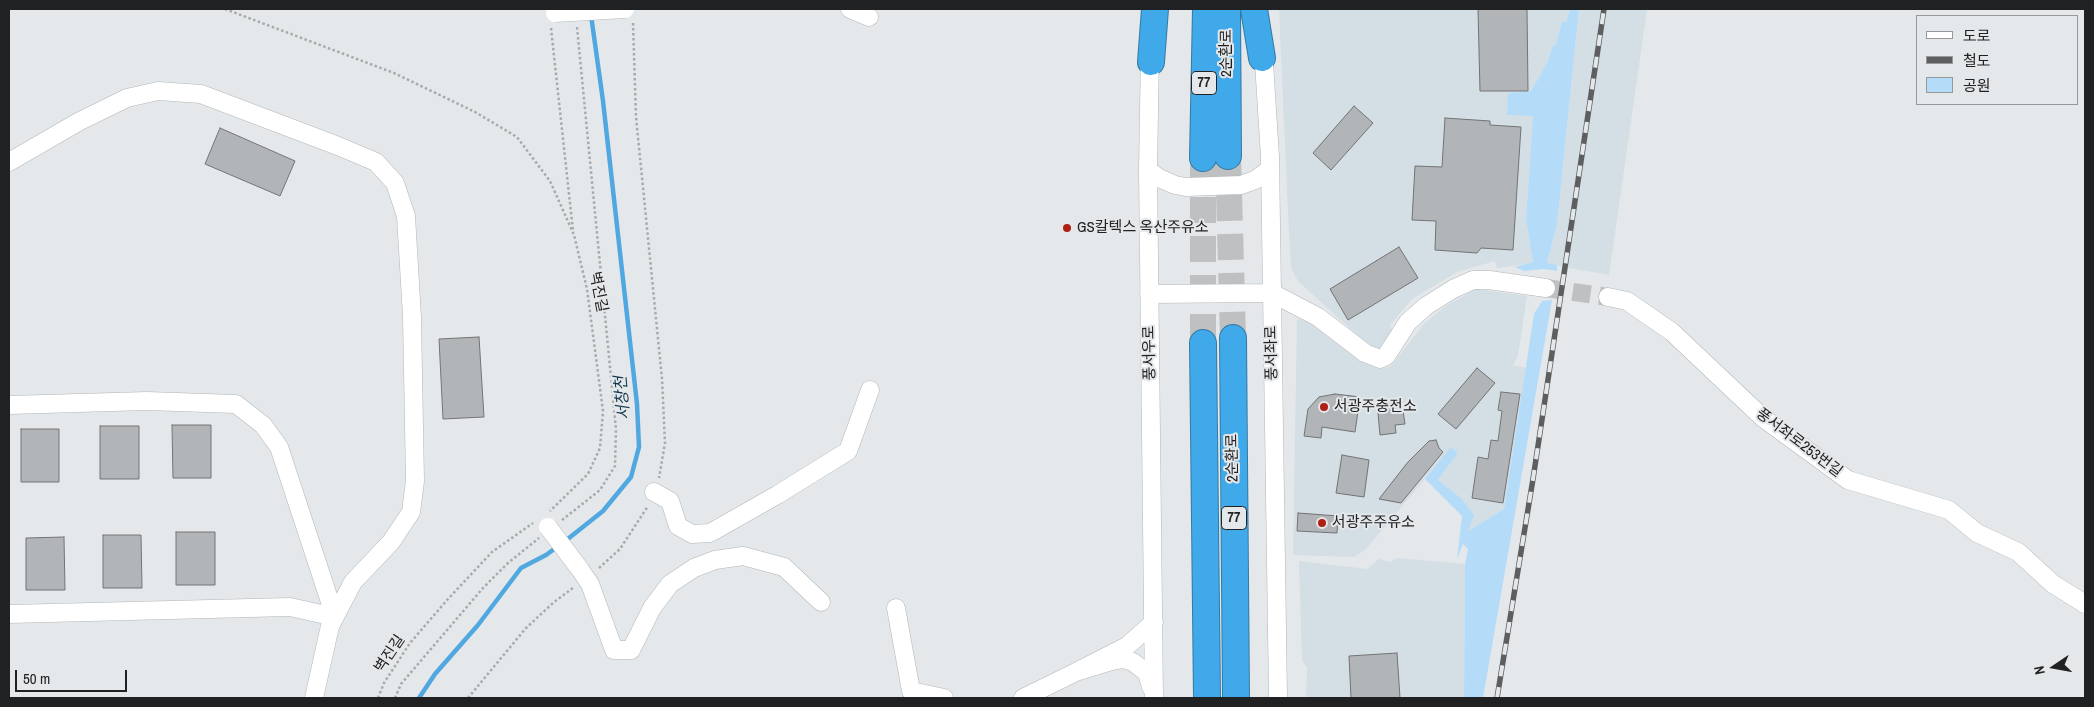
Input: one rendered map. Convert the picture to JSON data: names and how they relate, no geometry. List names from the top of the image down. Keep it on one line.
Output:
{"streets":{"highway":["2순환로","77"],"street":["풍서우로","풍서좌로","풍서좌로253번길"],"path":["벽진길"]},"water":["서창천"],"places":["GS칼텍스 옥산주유소","서광주충전소","서광주주유소"],"legend":["도로","철도","공원"],"scale_bar":"50 m","north":"left"}
